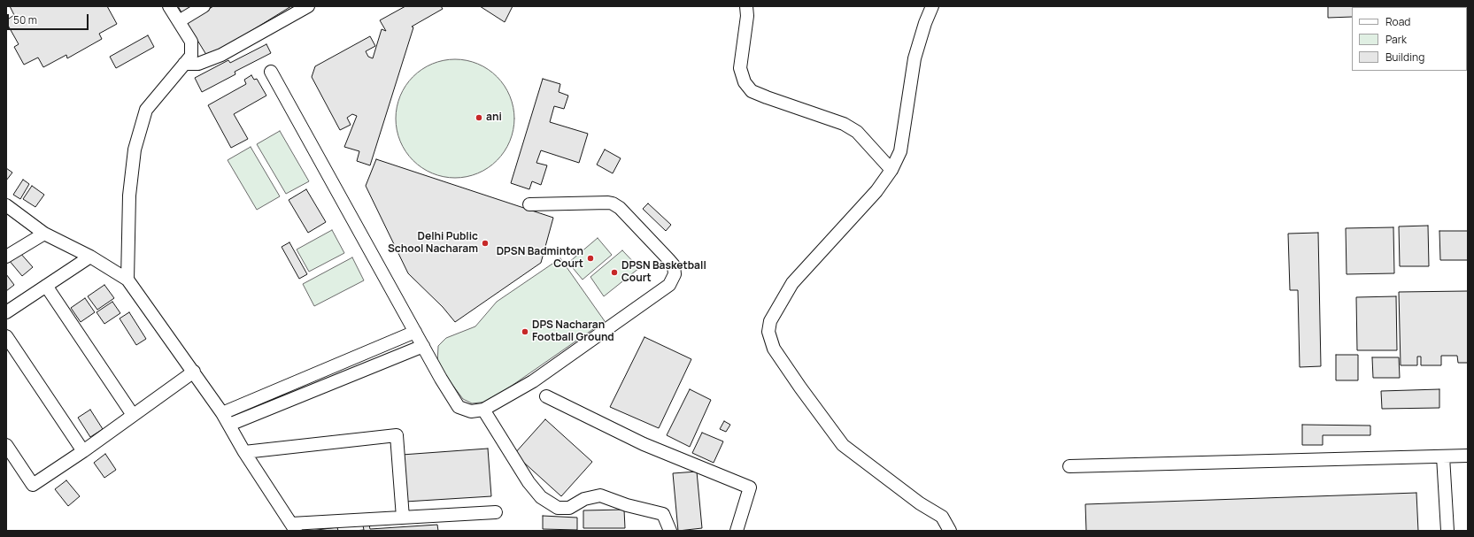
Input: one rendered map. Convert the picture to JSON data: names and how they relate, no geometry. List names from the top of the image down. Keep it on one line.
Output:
{"places":["ani","Delhi Public School Nacharam","DPSN Badminton Court","DPSN Basketball Court","DPS Nacharan Football Ground"],"legend":["Road","Park","Building"],"scale_bar":"50 m"}
